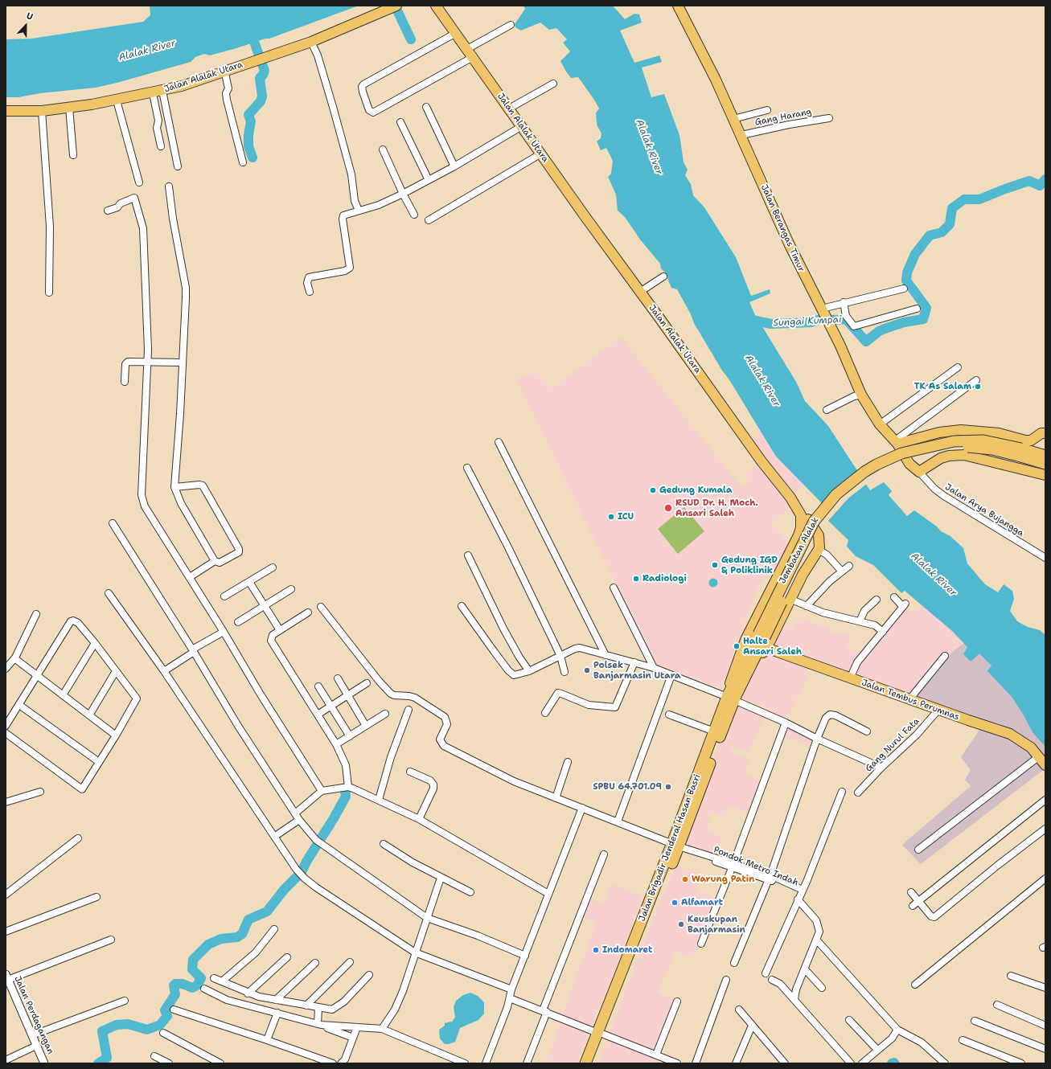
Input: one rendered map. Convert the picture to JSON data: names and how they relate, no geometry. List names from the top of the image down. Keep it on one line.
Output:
{"streets":{"highway":["Jembatan Alalak","Jalan Brigadir Jenderal Hasan Basri"],"main road":["Jalan Alalak Utara","Jalan Berangas Timur","Jalan Tembus Perumnas"],"street":["Gang Harang","Jalan Arya Bujangga","Gang Nurul Fata","Pondok Metro Indah","Jalan Perdagangan"]},"crossings":[["Gang Harang","Jalan Berangas Timur"],["Jalan Berangas Timur","Jalan Arya Bujangga"],["Jembatan Alalak","Jalan Tembus Perumnas"],["Jembatan Alalak","Jalan Brigadir Jenderal Hasan Basri"],["Jalan Tembus Perumnas","Gang Nurul Fata"],["Jalan Tembus Perumnas","Jalan Brigadir Jenderal Hasan Basri"],["Jalan Brigadir Jenderal Hasan Basri","Pondok Metro Indah"]],"water":["Alalak River","Sungai Kumpai"],"places":["TK As Salam","Gedung Kumala","RSUD Dr. H. Moch. Ansari Saleh","ICU","Gedung IGD & Poliklinik","Radiologi","Halte Ansari Saleh","Polsek Banjarmasin Utara","SPBU 64.701.09","Warung Patin","Alfamart","Keuskupan Banjarmasin","Indomaret"],"north":"top"}
